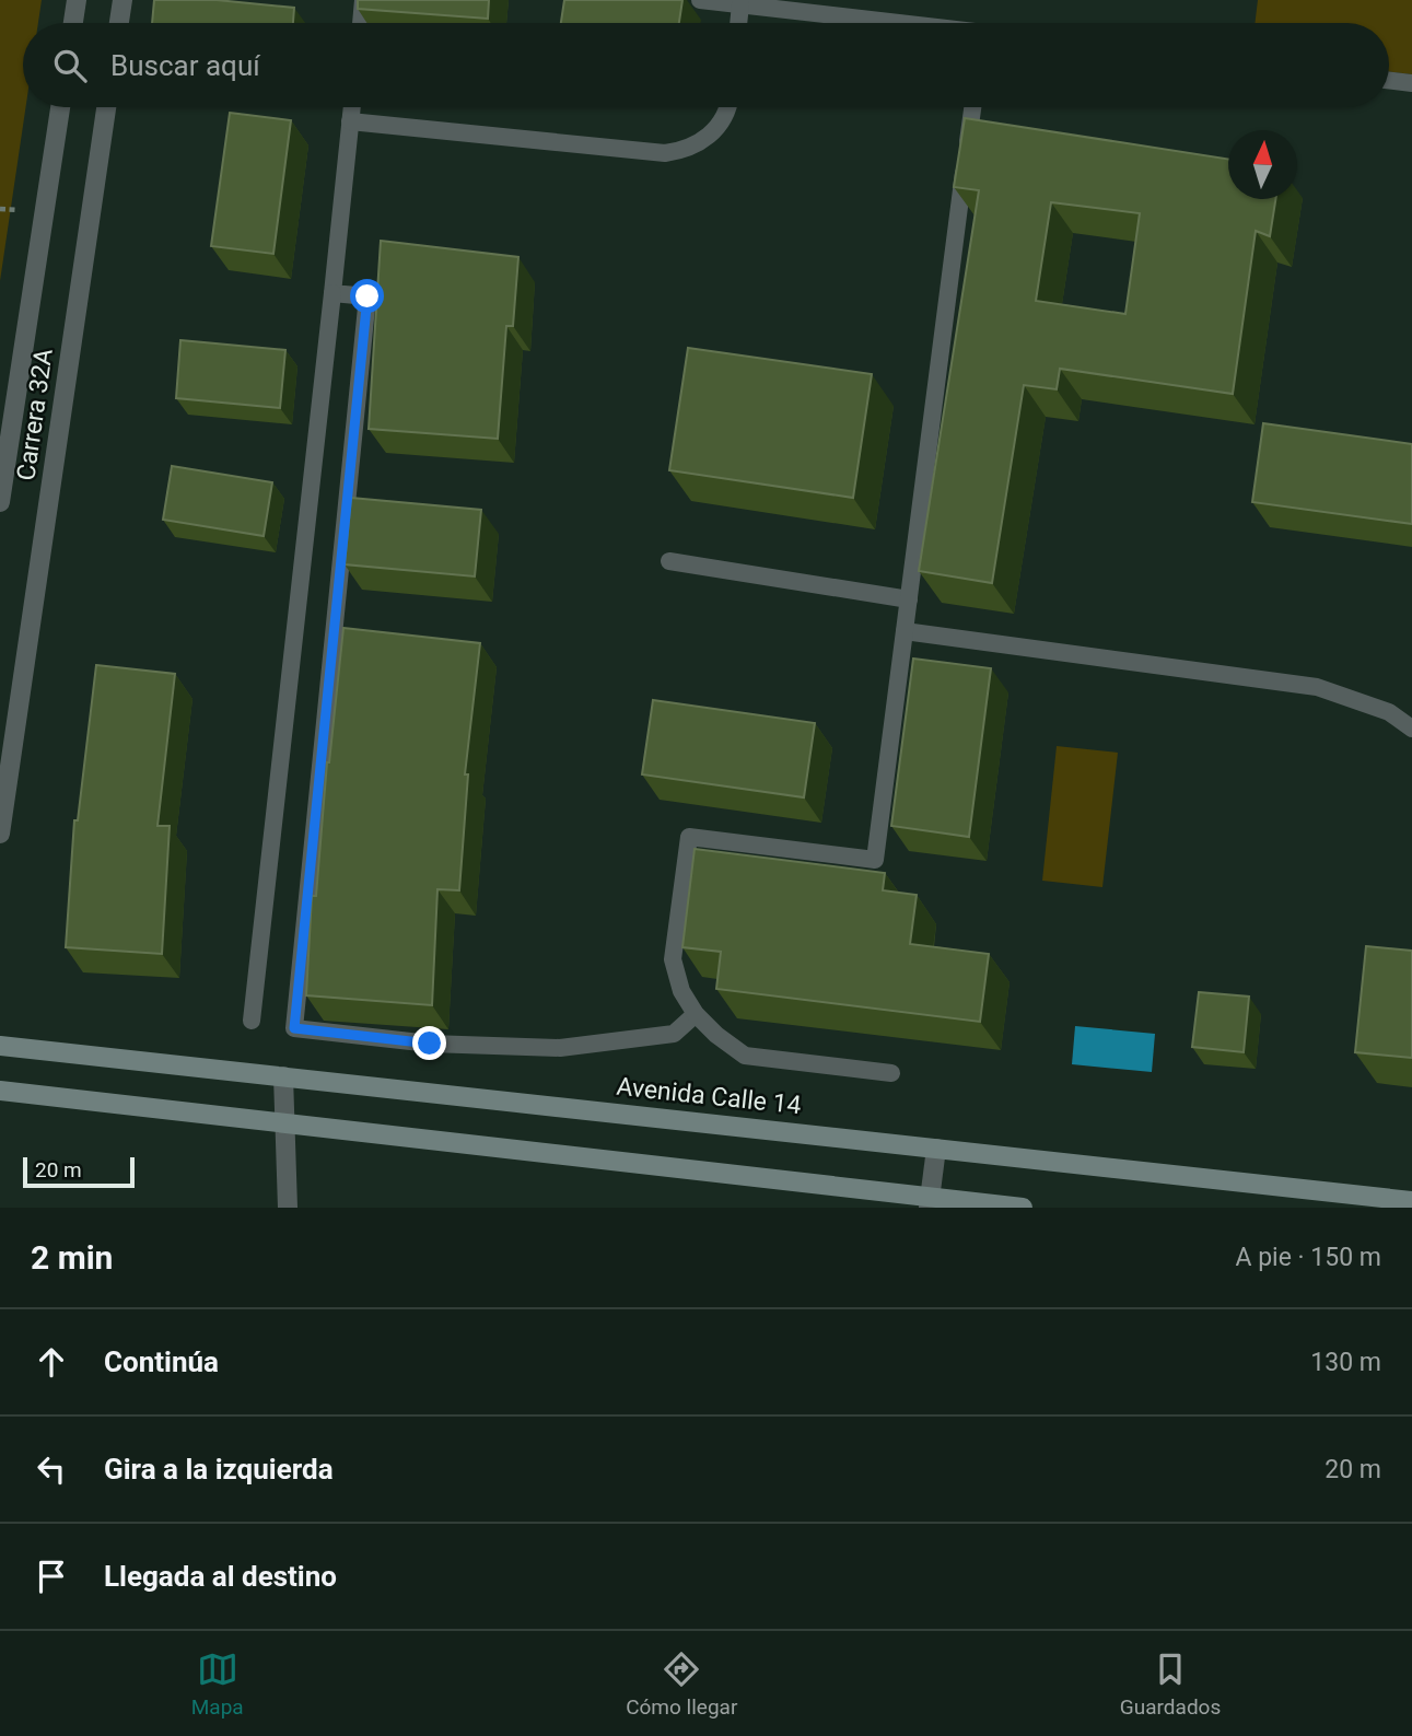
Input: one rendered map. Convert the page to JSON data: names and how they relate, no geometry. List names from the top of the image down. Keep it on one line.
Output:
{"streets":{"main road":["Avenida Calle 14"],"street":["Carrera 32A"]},"scale_bar":"20 m","north":"top","page":{"search":"Buscar aquí","scale":"20 m","heading":["2 min","A pie · 150 m"],"list":[["Continúa","130 m"],["Gira a la izquierda","20 m"],"Llegada al destino"],"nav":["Mapa","Cómo llegar","Guardados"]}}
